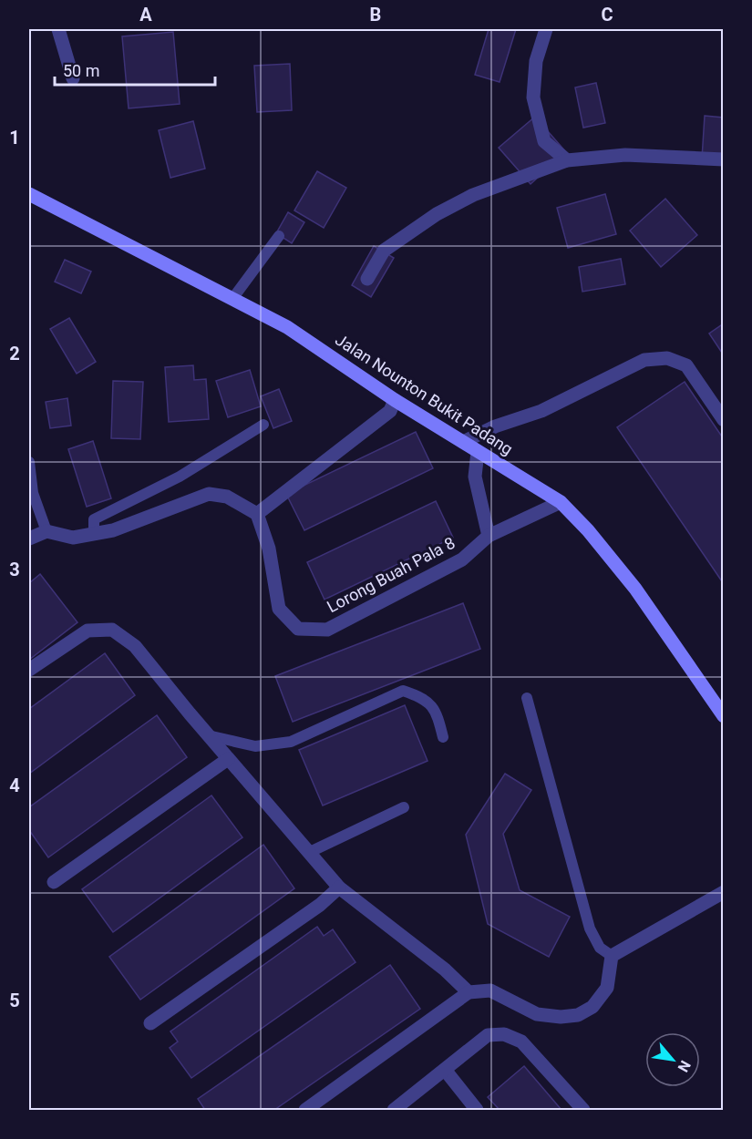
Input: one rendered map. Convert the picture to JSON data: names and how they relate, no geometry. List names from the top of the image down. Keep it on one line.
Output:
{"streets":{"street":["Jalan Nounton Bukit Padang","Lorong Buah Pala 8"]},"crossings":[["Jalan Nounton Bukit Padang","Lorong Buah Pala 8"]],"scale_bar":"50 m","north":"bottom right","grid":{"columns":["A","B","C"],"rows":["1","2","3","4","5"]}}
